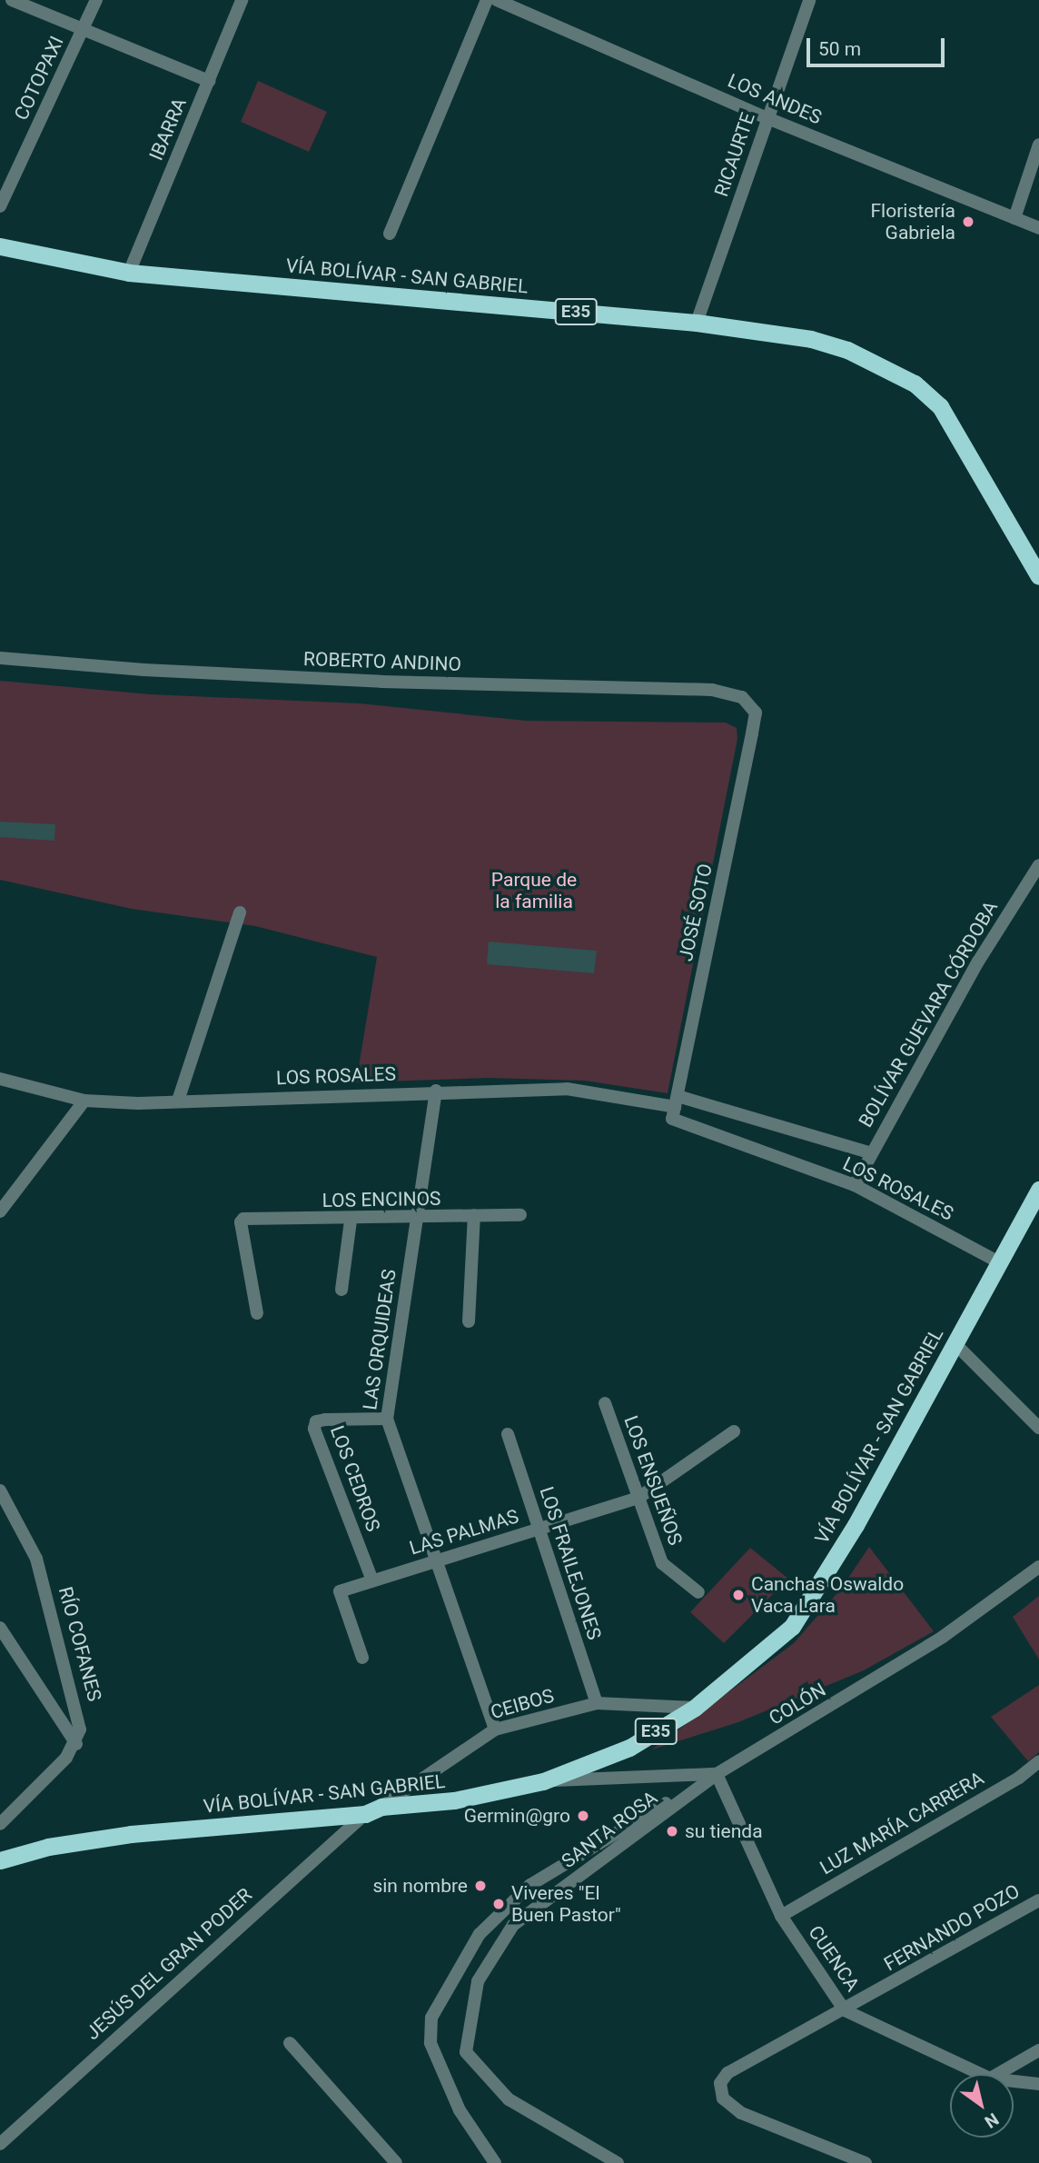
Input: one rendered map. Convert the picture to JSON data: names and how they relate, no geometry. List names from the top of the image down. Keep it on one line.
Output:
{"streets":{"highway":["VÍA BOLÍVAR - SAN GABRIEL","E35"],"street":["COTOPAXI","LOS ANDES","IBARRA","RICAURTE","ROBERTO ANDINO","JOSÉ SOTO","BOLÍVAR GUEVARA CÓRDOBA","LOS ROSALES","LOS ENCINOS","LAS ORQUIDEAS","LOS CEDROS","LOS ENSUEÑOS","LAS PALMAS","LOS FRAILEJONES","RÍO COFANES","CEIBOS","COLÓN","LUZ MARÍA CARRERA","SANTA ROSA","FERNANDO POZO","CUENCA","JESÚS DEL GRAN PODER"]},"crossings":[["LOS ANDES","RICAURTE"],["IBARRA","VÍA BOLÍVAR - SAN GABRIEL"],["RICAURTE","VÍA BOLÍVAR - SAN GABRIEL"],["VÍA BOLÍVAR - SAN GABRIEL","LOS ROSALES"],["VÍA BOLÍVAR - SAN GABRIEL","CEIBOS"],["VÍA BOLÍVAR - SAN GABRIEL","COLÓN"],["VÍA BOLÍVAR - SAN GABRIEL","JESÚS DEL GRAN PODER"],["ROBERTO ANDINO","JOSÉ SOTO"],["JOSÉ SOTO","LOS ROSALES"],["BOLÍVAR GUEVARA CÓRDOBA","LOS ROSALES"],["LOS ROSALES","LAS ORQUIDEAS"],["LOS ENCINOS","LAS ORQUIDEAS"],["LAS ORQUIDEAS","LOS CEDROS"],["LAS ORQUIDEAS","LAS PALMAS"],["LAS ORQUIDEAS","CEIBOS"],["LOS CEDROS","LAS PALMAS"],["LOS ENSUEÑOS","LAS PALMAS"],["LAS PALMAS","LOS FRAILEJONES"],["LOS FRAILEJONES","CEIBOS"],["CEIBOS","JESÚS DEL GRAN PODER"],["COLÓN","SANTA ROSA"],["COLÓN","CUENCA"],["LUZ MARÍA CARRERA","CUENCA"],["SANTA ROSA","CUENCA"],["FERNANDO POZO","CUENCA"]],"parks":["Parque de la familia"],"places":["Floristería Gabriela","Canchas Oswaldo Vaca Lara","Germin@gro","su tienda","sin nombre","Viveres \"El Buen Pastor\""],"scale_bar":"50 m","north":"bottom right"}
